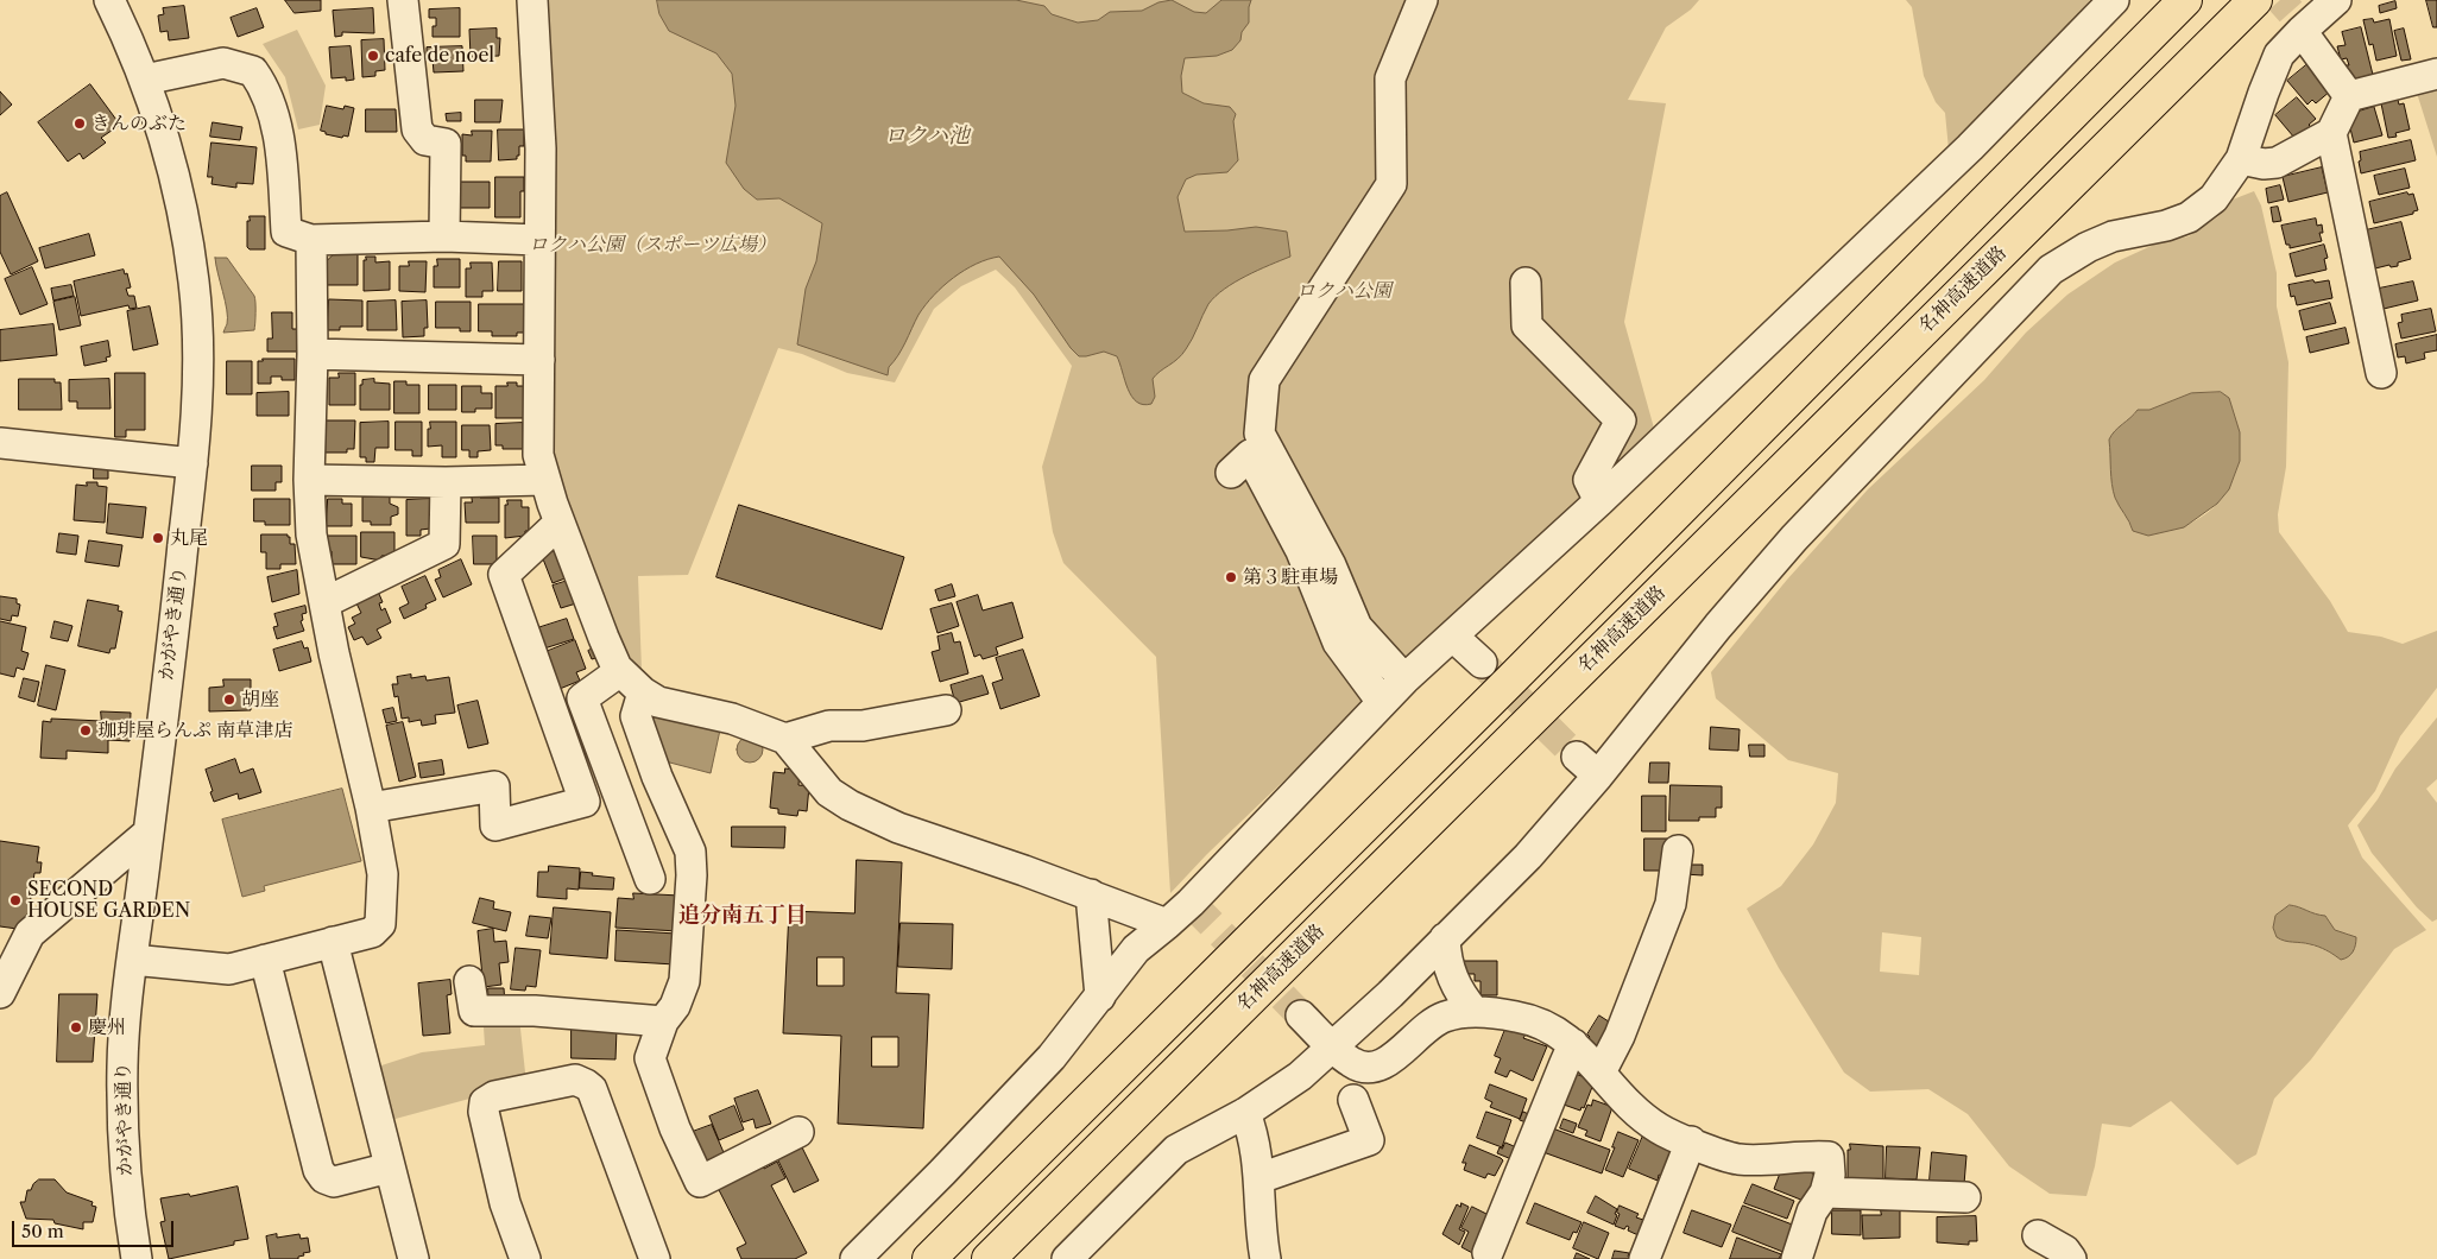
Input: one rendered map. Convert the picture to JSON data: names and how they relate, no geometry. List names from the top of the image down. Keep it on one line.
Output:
{"streets":{"highway":["名神高速道路"],"street":["かがやき通り"]},"districts":["追分南五丁目"],"water":["ロクハ池"],"parks":["ロクハ公園（スポーツ広場）","ロクハ公園"],"places":["cafe de noel","きんのぶた","丸尾","第３駐車場","胡座","珈琲屋らんぷ 南草津店","SECOND HOUSE GARDEN","慶州"],"scale_bar":"50 m"}
